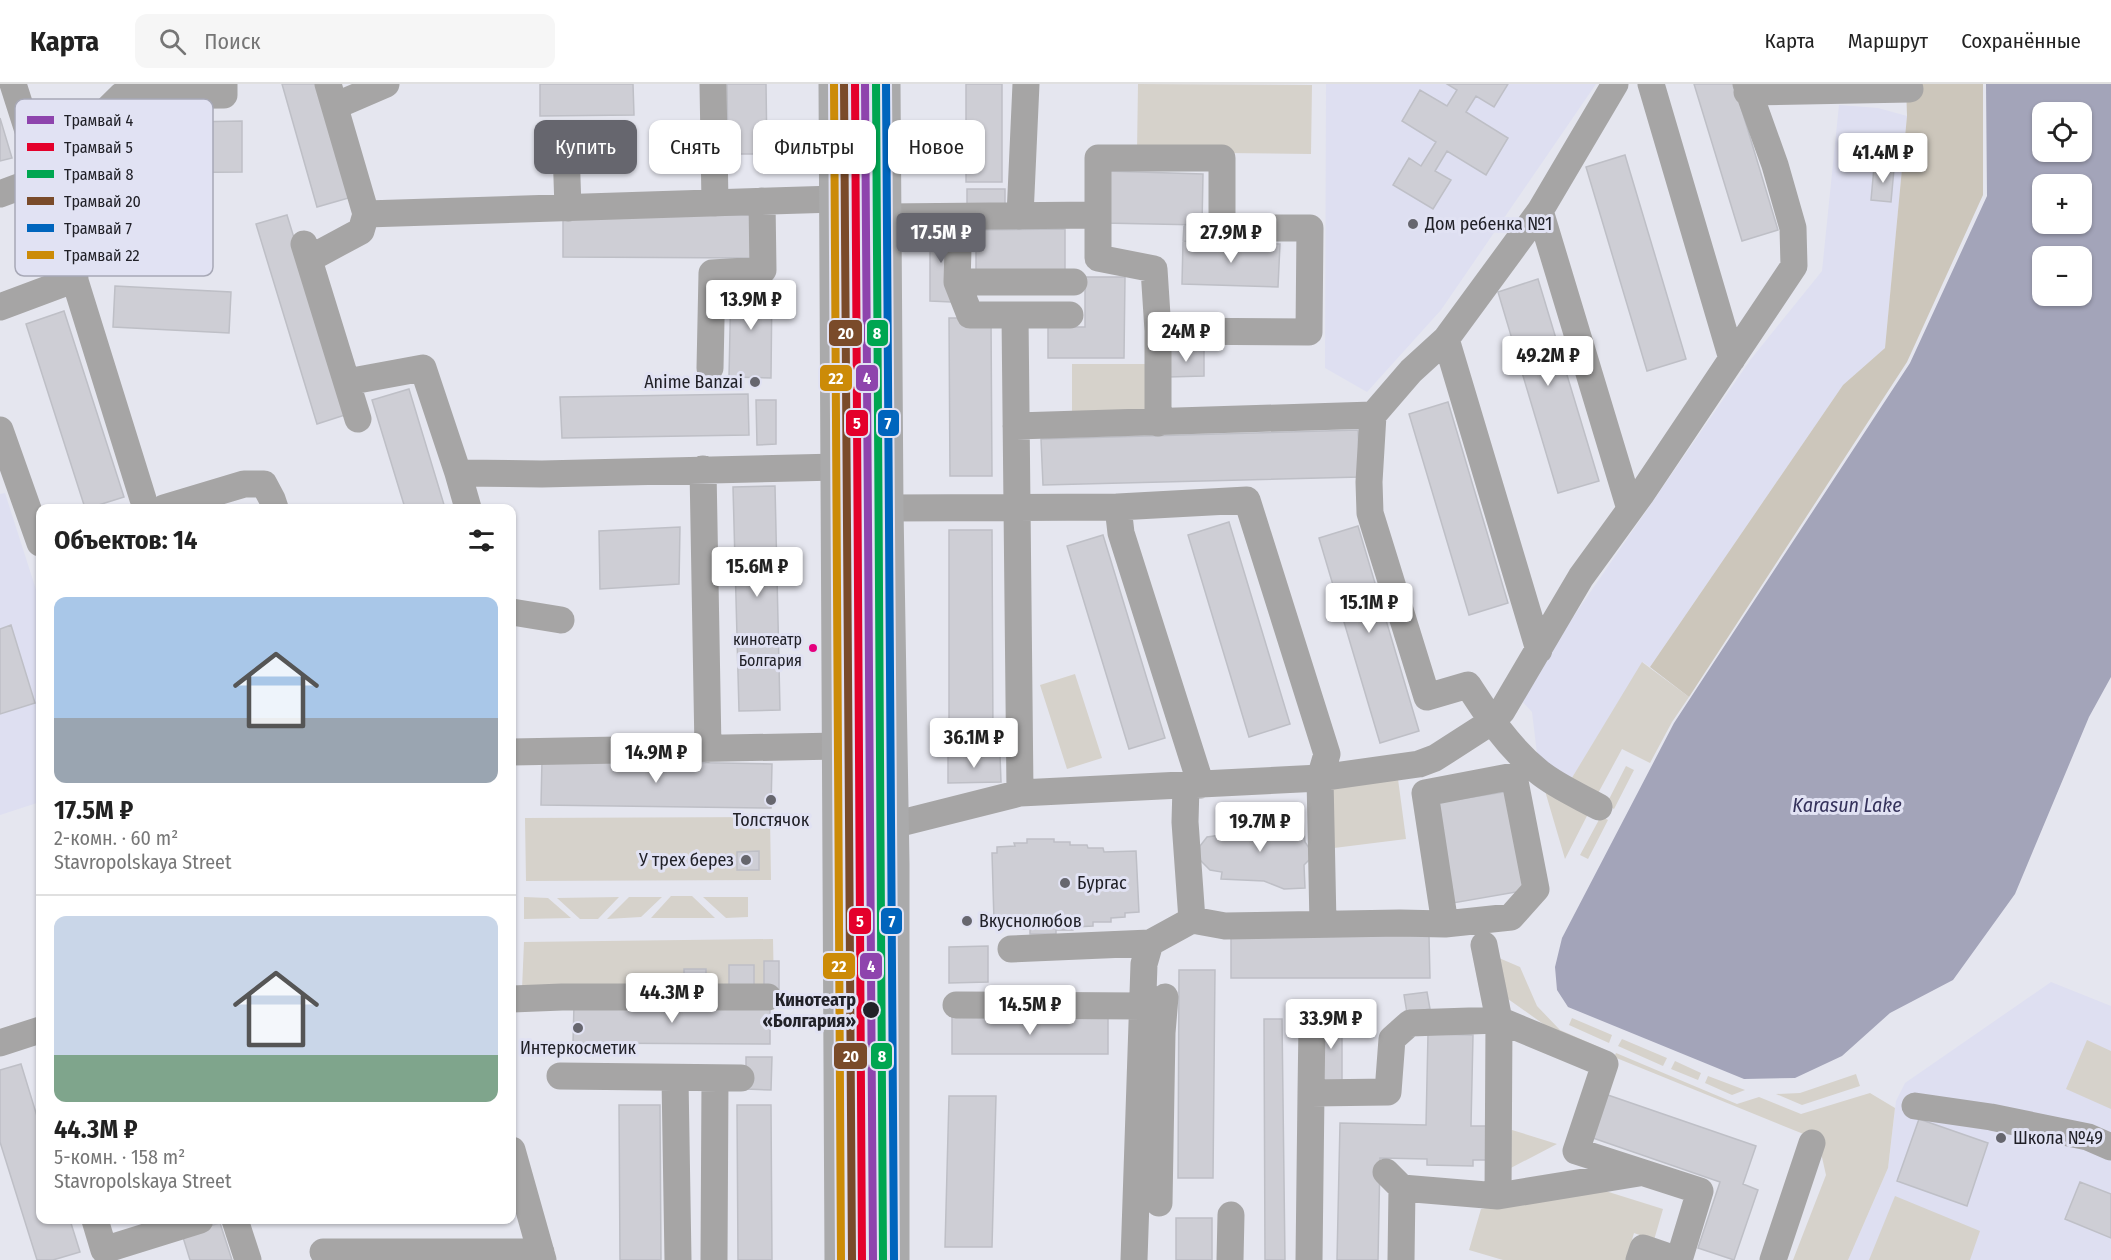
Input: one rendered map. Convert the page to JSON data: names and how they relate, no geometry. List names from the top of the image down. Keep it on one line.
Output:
{"water":["Karasun Lake"],"places":["Дом ребенка №1","Anime Banzai","кинотеатр Болгария","Толстячок","У трех берез","Бургас","Вкуснолюбов","Кинотеатр «Болгария»","Интеркосметик","Школа №49"],"lines":["tram line 4","tram line 5","tram line 8","tram line 20","tram line 7","tram line 22"],"legend":["Трамвай 4","Трамвай 5","Трамвай 8","Трамвай 20","Трамвай 7","Трамвай 22"],"page":{"header":"Карта","search":"Поиск","nav":["Карта","Маршрут","Сохранённые"],"map_buttons":["+","−"],"chip":["Купить","Снять","Фильтры","Новое"],"price":["41.4M ₽","17.5M ₽","27.9M ₽","13.9M ₽","24M ₽","49.2M ₽","15.6M ₽","15.1M ₽","36.1M ₽","14.9M ₽","19.7M ₽","44.3M ₽","14.5M ₽","33.9M ₽"],"heading":"Объектов: 14","list":[{"name":"17.5M ₽","note":"2-комн. · 60 m² · Stavropolskaya Street"},{"name":"44.3M ₽","note":"5-комн. · 158 m² · Stavropolskaya Street"}]}}
